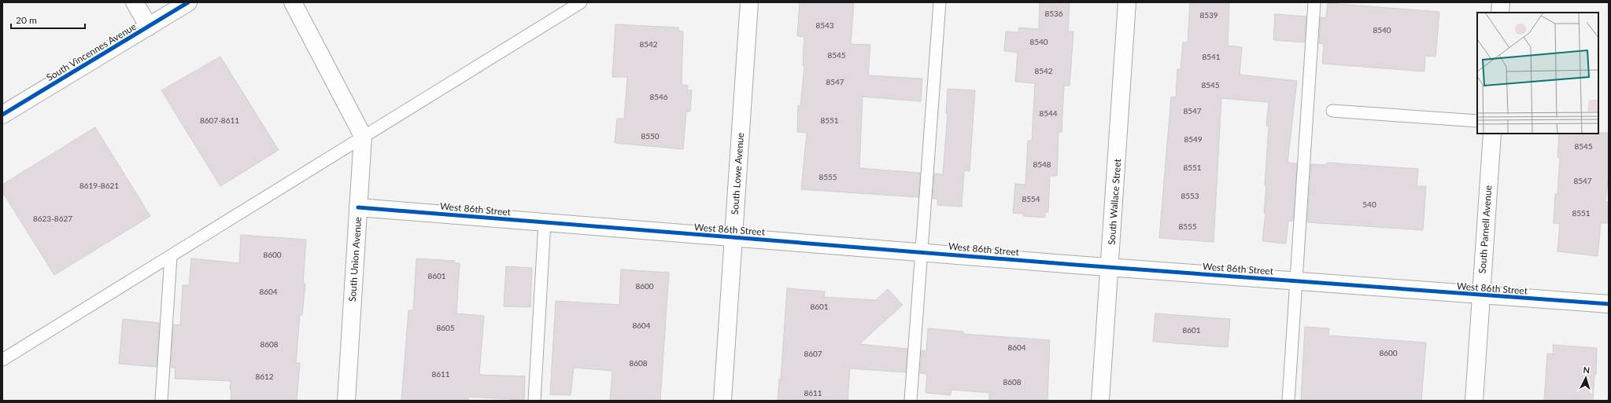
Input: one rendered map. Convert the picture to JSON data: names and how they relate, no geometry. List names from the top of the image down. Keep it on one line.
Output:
{"streets":{"street":["South Vincennes Avenue","South Lowe Avenue","South Wallace Street","West 86th Street","South Parnell Avenue","South Union Avenue"]},"crossings":[["South Lowe Avenue","West 86th Street"],["South Wallace Street","West 86th Street"],["West 86th Street","South Parnell Avenue"],["West 86th Street","South Union Avenue"]],"house_numbers":["8536","8539","8543","8540","8540","8542","8545","8541","8542","8547","8545","8546","8547","8544","8607-8611","8551","8550","8549","8545","8548","8551","8555","8547","8619-8621","8553","8554","540","8551","8623-8627","8555","8600","8601","8600","8604","8601","8604","8605","8601","8608","8604","8600","8607","8608","8611","8612","8608","8611"],"scale_bar":"20 m","north":"top"}
